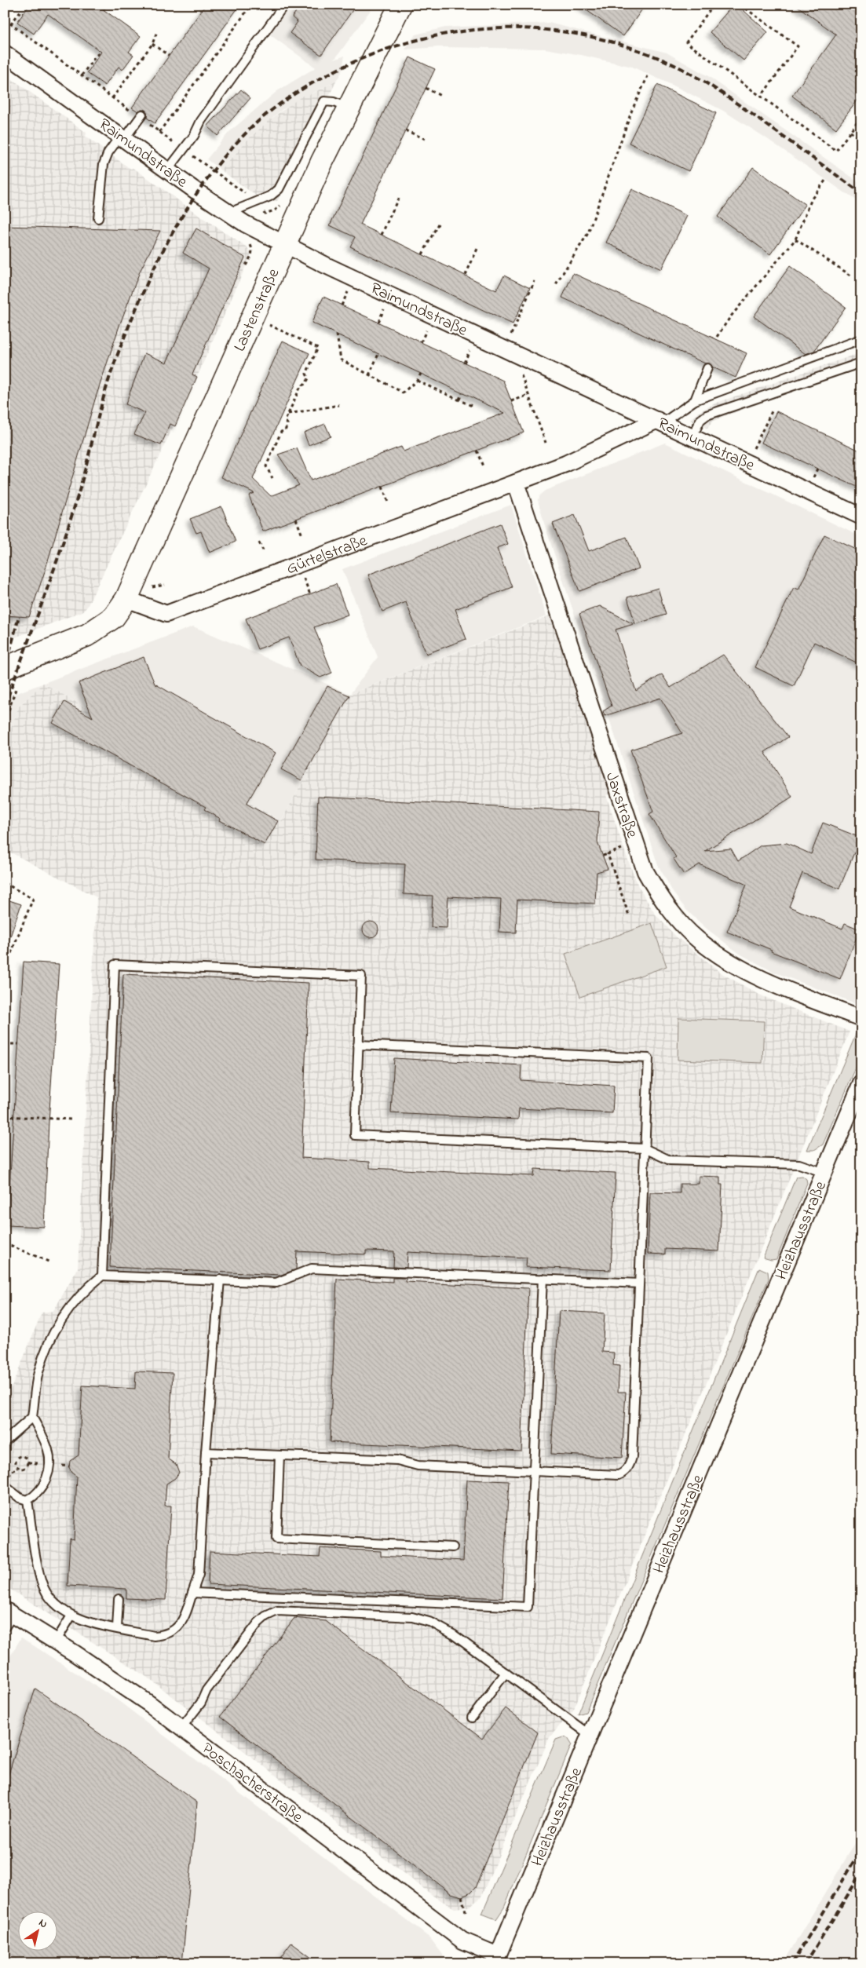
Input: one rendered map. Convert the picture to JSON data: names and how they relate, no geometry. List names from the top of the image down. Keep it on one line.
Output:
{"streets":{"main road":["Lastenstraße"],"street":["Raimundstraße","Gürtelstraße","Jaxstraße","Heizhausstraße","Poschacherstraße"]},"crossings":[["Raimundstraße","Lastenstraße"],["Raimundstraße","Gürtelstraße"],["Lastenstraße","Gürtelstraße"],["Gürtelstraße","Jaxstraße"],["Heizhausstraße","Poschacherstraße"]],"north":"top right"}
